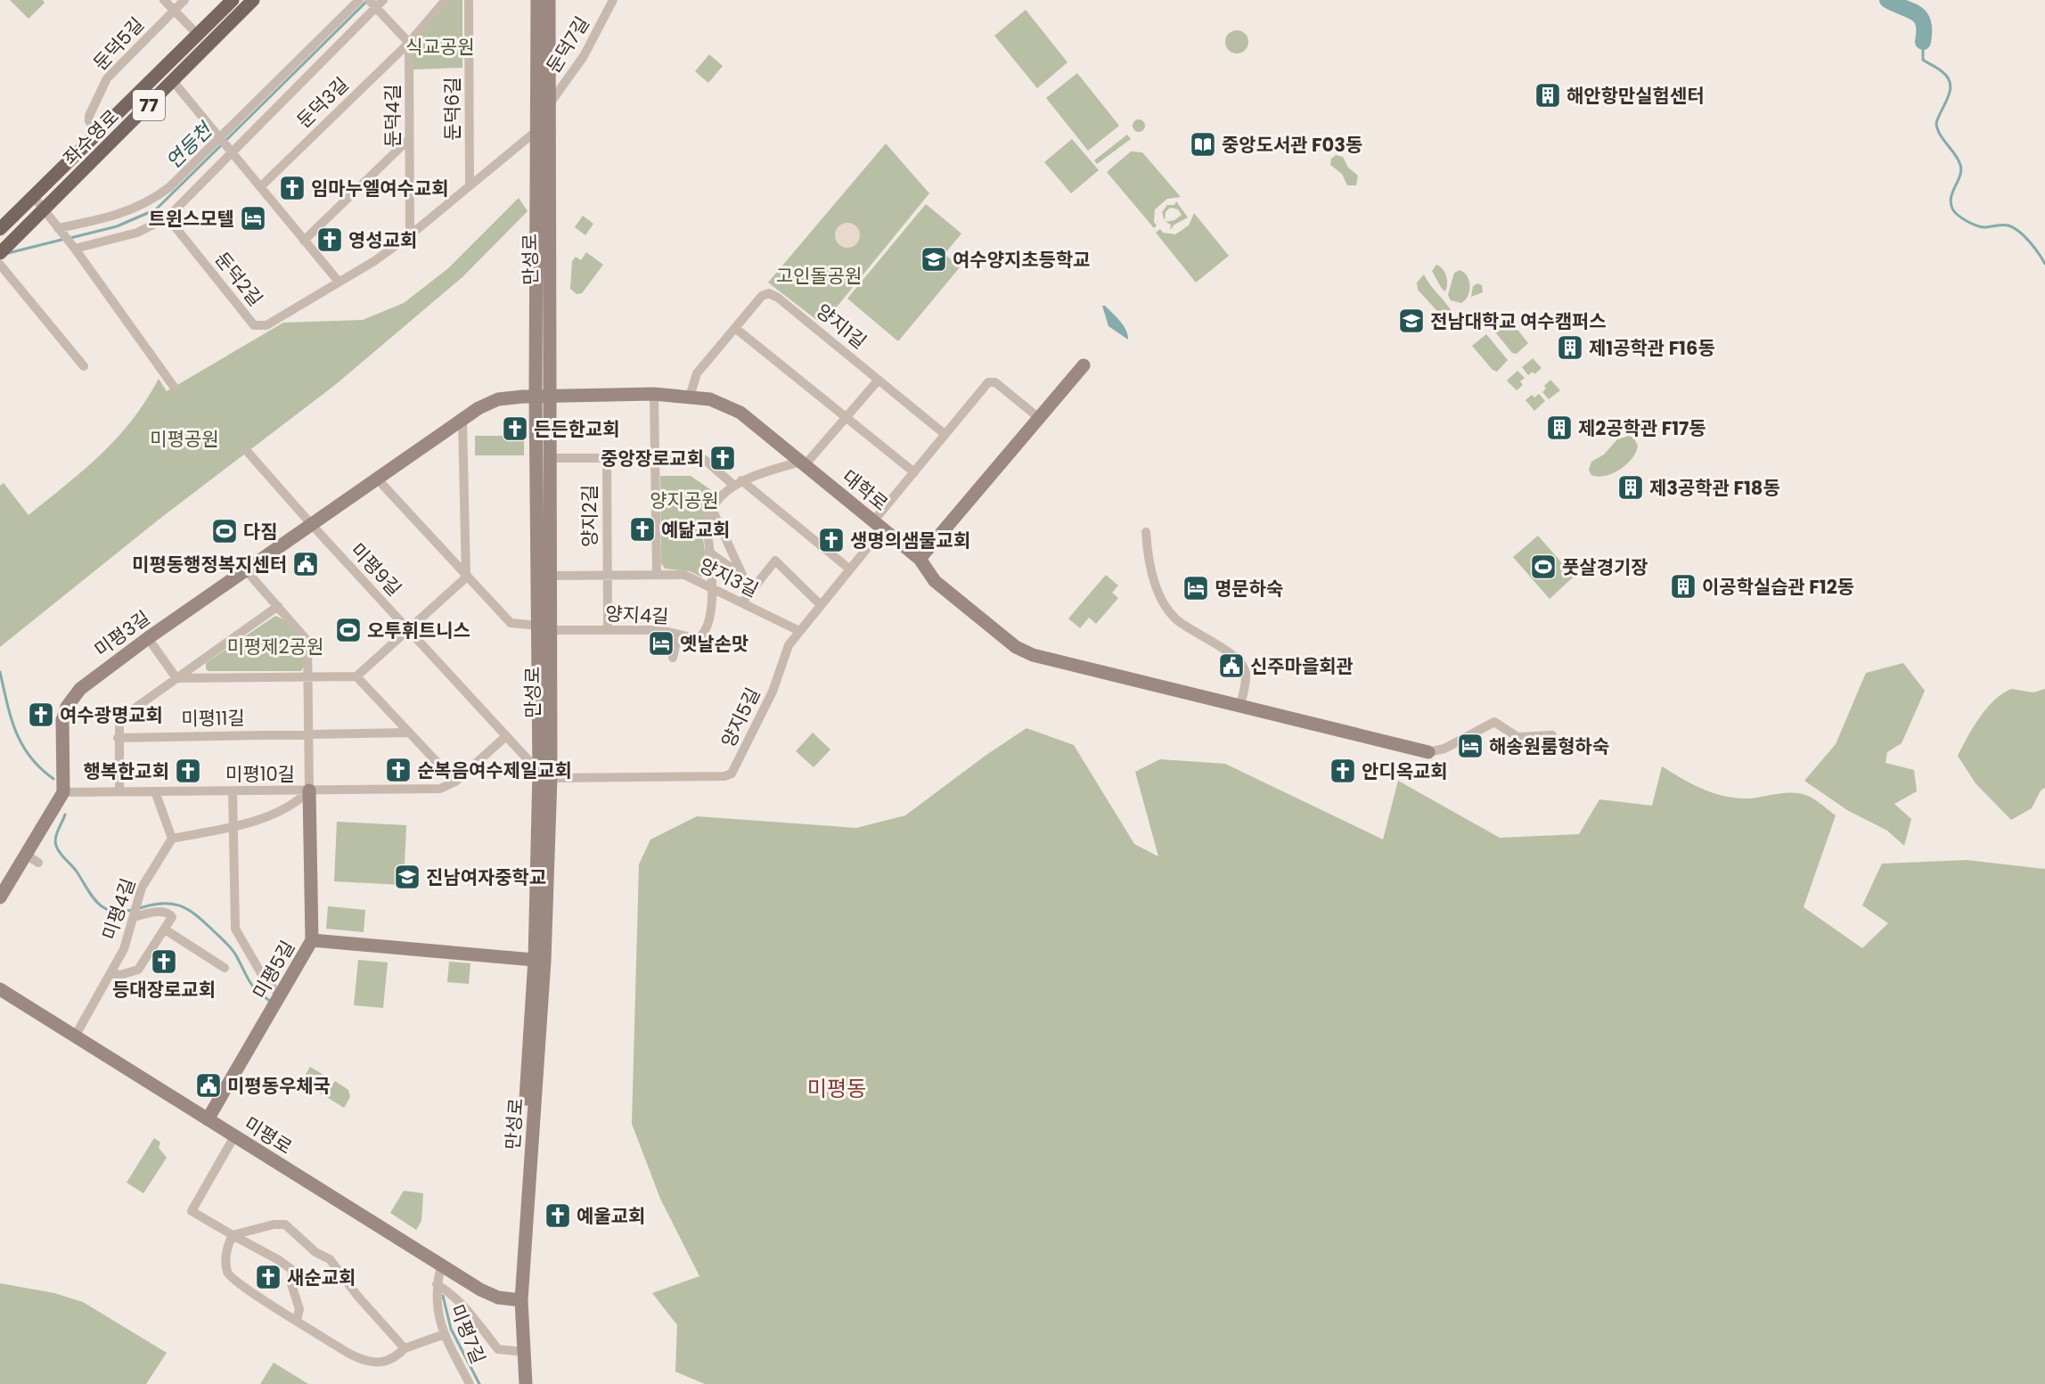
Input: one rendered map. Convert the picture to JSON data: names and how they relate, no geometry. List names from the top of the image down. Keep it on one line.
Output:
{"streets":{"main road":["77","좌수영로"],"street":["둔덕5길","둔덕7길","둔덕3길","둔덕6길","둔덕4길","만성로","둔덕2길","양지1길","대학로","양지2길","미평9길","양지3길","양지4길","미평3길","양지5길","미평11길","미평10길","미평4길","미평5길","미평로","미평7길"]},"crossings":[["둔덕5길","좌수영로"],["둔덕7길","만성로"],["둔덕3길","둔덕4길"],["둔덕3길","둔덕2길"],["둔덕6길","둔덕2길"],["둔덕4길","둔덕2길"],["만성로","둔덕2길"],["만성로","대학로"],["만성로","양지2길"],["만성로","미평9길"],["만성로","양지3길"],["만성로","양지4길"],["만성로","미평3길"],["만성로","양지5길"],["만성로","미평로"],["양지1길","대학로"],["대학로","미평3길"],["대학로","양지5길"],["양지2길","양지3길"],["양지2길","양지5길"],["미평9길","미평3길"],["미평9길","양지5길"],["미평9길","미평10길"],["양지3길","양지4길"],["양지3길","양지5길"],["미평3길","미평10길"],["미평11길","미평10길"],["미평10길","미평5길"],["미평4길","미평로"],["미평5길","미평로"],["미평로","미평7길"]],"districts":["미평동"],"water":["연등천"],"parks":["식교공원","고인돌공원","미평공원","양지공원","미평제2공원"],"places":{"building":["해안항만실험센터","제1공학관 F16동","제2공학관 F17동","제3공학관 F18동","이공학실습관 F12동"],"library":["중앙도서관 F03동"],"church":["임마누엘여수교회","영성교회","든든한교회","중앙장로교회","예닮교회","생명의샘물교회","여수광명교회","순복음여수제일교회","행복한교회","안디옥교회","등대장로교회","예울교회","새순교회"],"hotel":["트윈스모텔","명문하숙","옛날손맛","해송원룸형하숙"],"school or university":["여수양지초등학교","전남대학교 여수캠퍼스","진남여자중학교"],"sports":["다짐","풋살경기장","오투휘트니스"],"public building":["미평동행정복지센터","신주마을회관","미평동우체국"]}}
